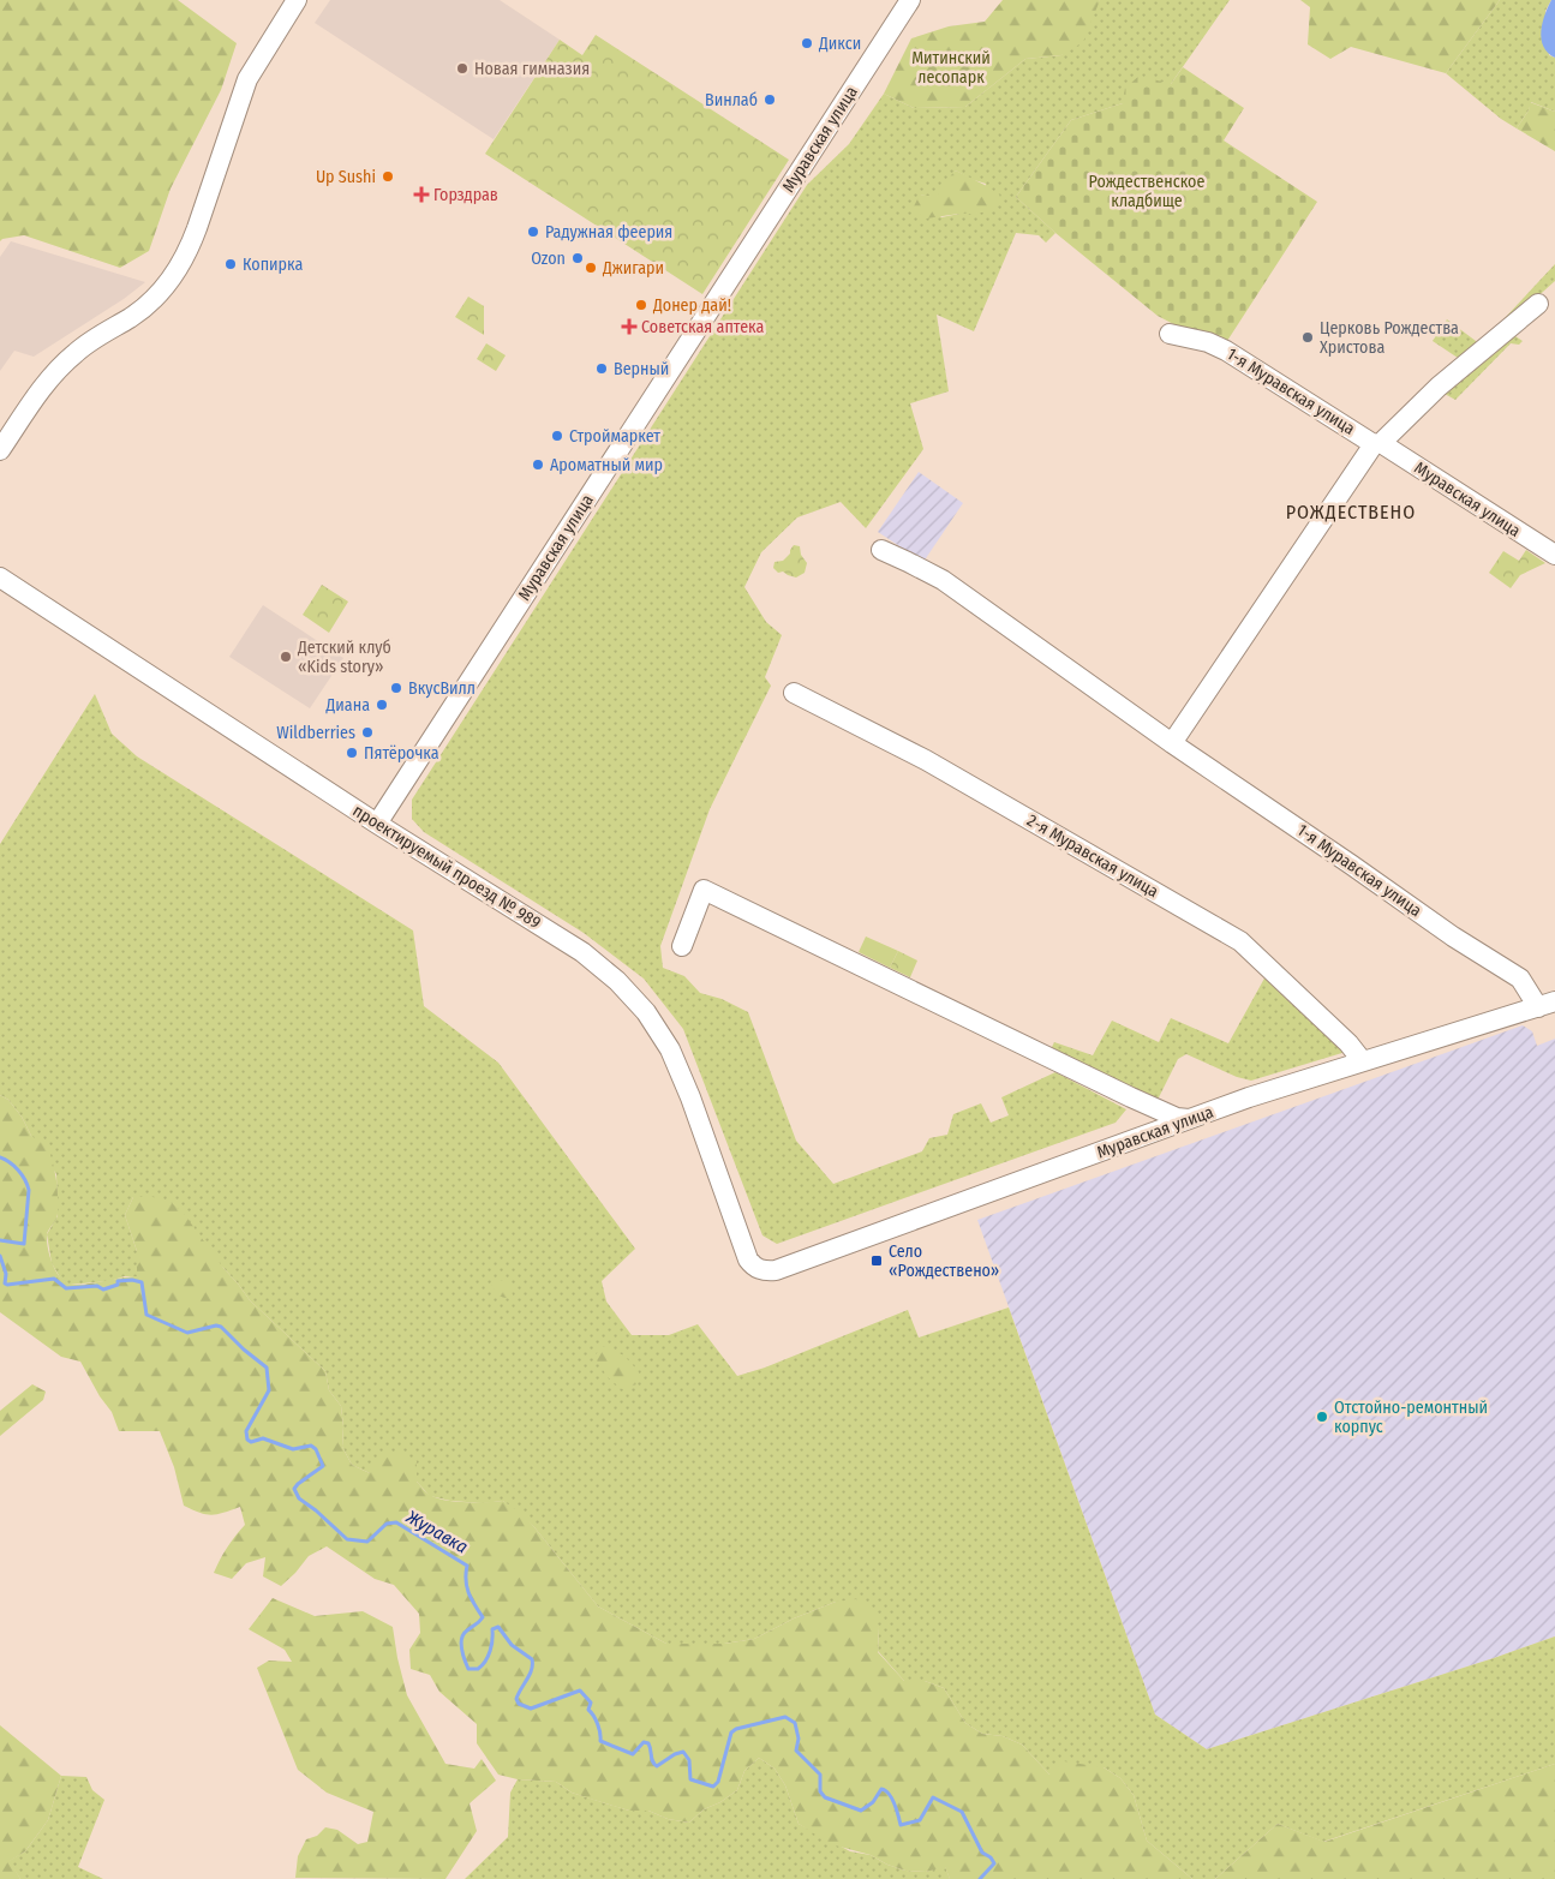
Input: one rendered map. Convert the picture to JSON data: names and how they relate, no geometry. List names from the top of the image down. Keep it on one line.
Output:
{"streets":{"street":["Муравская улица","1-я Муравская улица","2-я Муравская улица","проектируемый проезд № 989"]},"crossings":[["Муравская улица","1-я Муравская улица"],["Муравская улица","2-я Муравская улица"],["Муравская улица","проектируемый проезд № 989"]],"districts":["РОЖДЕСТВЕНО"],"water":["Журавка"],"parks":["Митинский лесопарк","Рождественское кладбище"],"places":{"other":["Дикси","Новая гимназия","Винлаб","Up Sushi","Радужная феерия","Ozon","Копирка","Джигари","Донер дай!","Церковь Рождества Христова","Верный","Строймаркет","Ароматный мир","Детский клуб «Kids story»","ВкусВилл","Диана","Wildberries","Пятёрочка","Отстойно-ремонтный корпус"],"health":["Горздрав","Советская аптека"],"transit":["Село «Рождествено»"]}}
